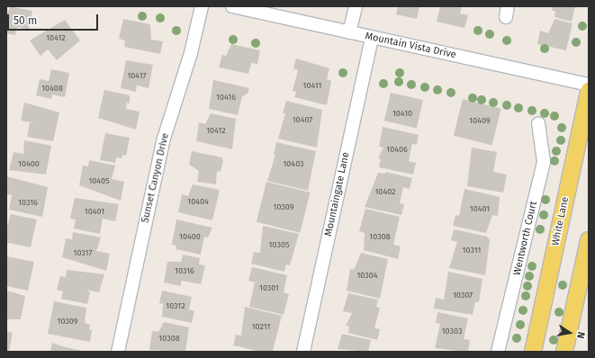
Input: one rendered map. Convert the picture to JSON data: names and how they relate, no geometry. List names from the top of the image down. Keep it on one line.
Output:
{"streets":{"main road":["White Lane"],"street":["Mountain Vista Drive","Sunset Canyon Drive","Mountaingate Lane","Wentworth Court"]},"crossings":[["Mountain Vista Drive","Mountaingate Lane"]],"house_numbers":["10412","10417","10411","10408","10416","10410","10407","10409","10412","10406","10400","10403","10405","10402","10404","10316","10309","10401","10401","10400","10308","10305","10311","10317","10316","10304","10301","10307","10312","10309","10211","10303","10308"],"scale_bar":"50 m","north":"right"}
